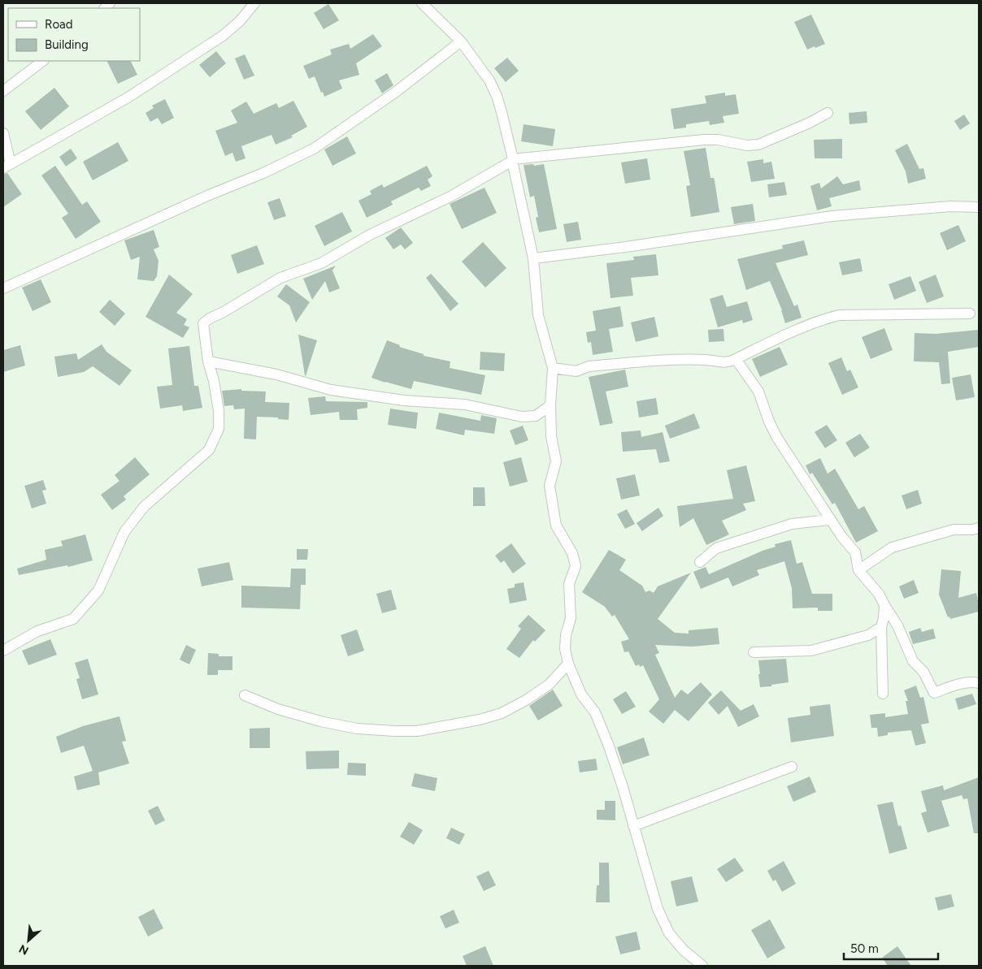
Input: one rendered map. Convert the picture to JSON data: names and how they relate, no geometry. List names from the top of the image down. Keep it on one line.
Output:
{"legend":["Road","Building"],"scale_bar":"50 m","north":"bottom left"}
